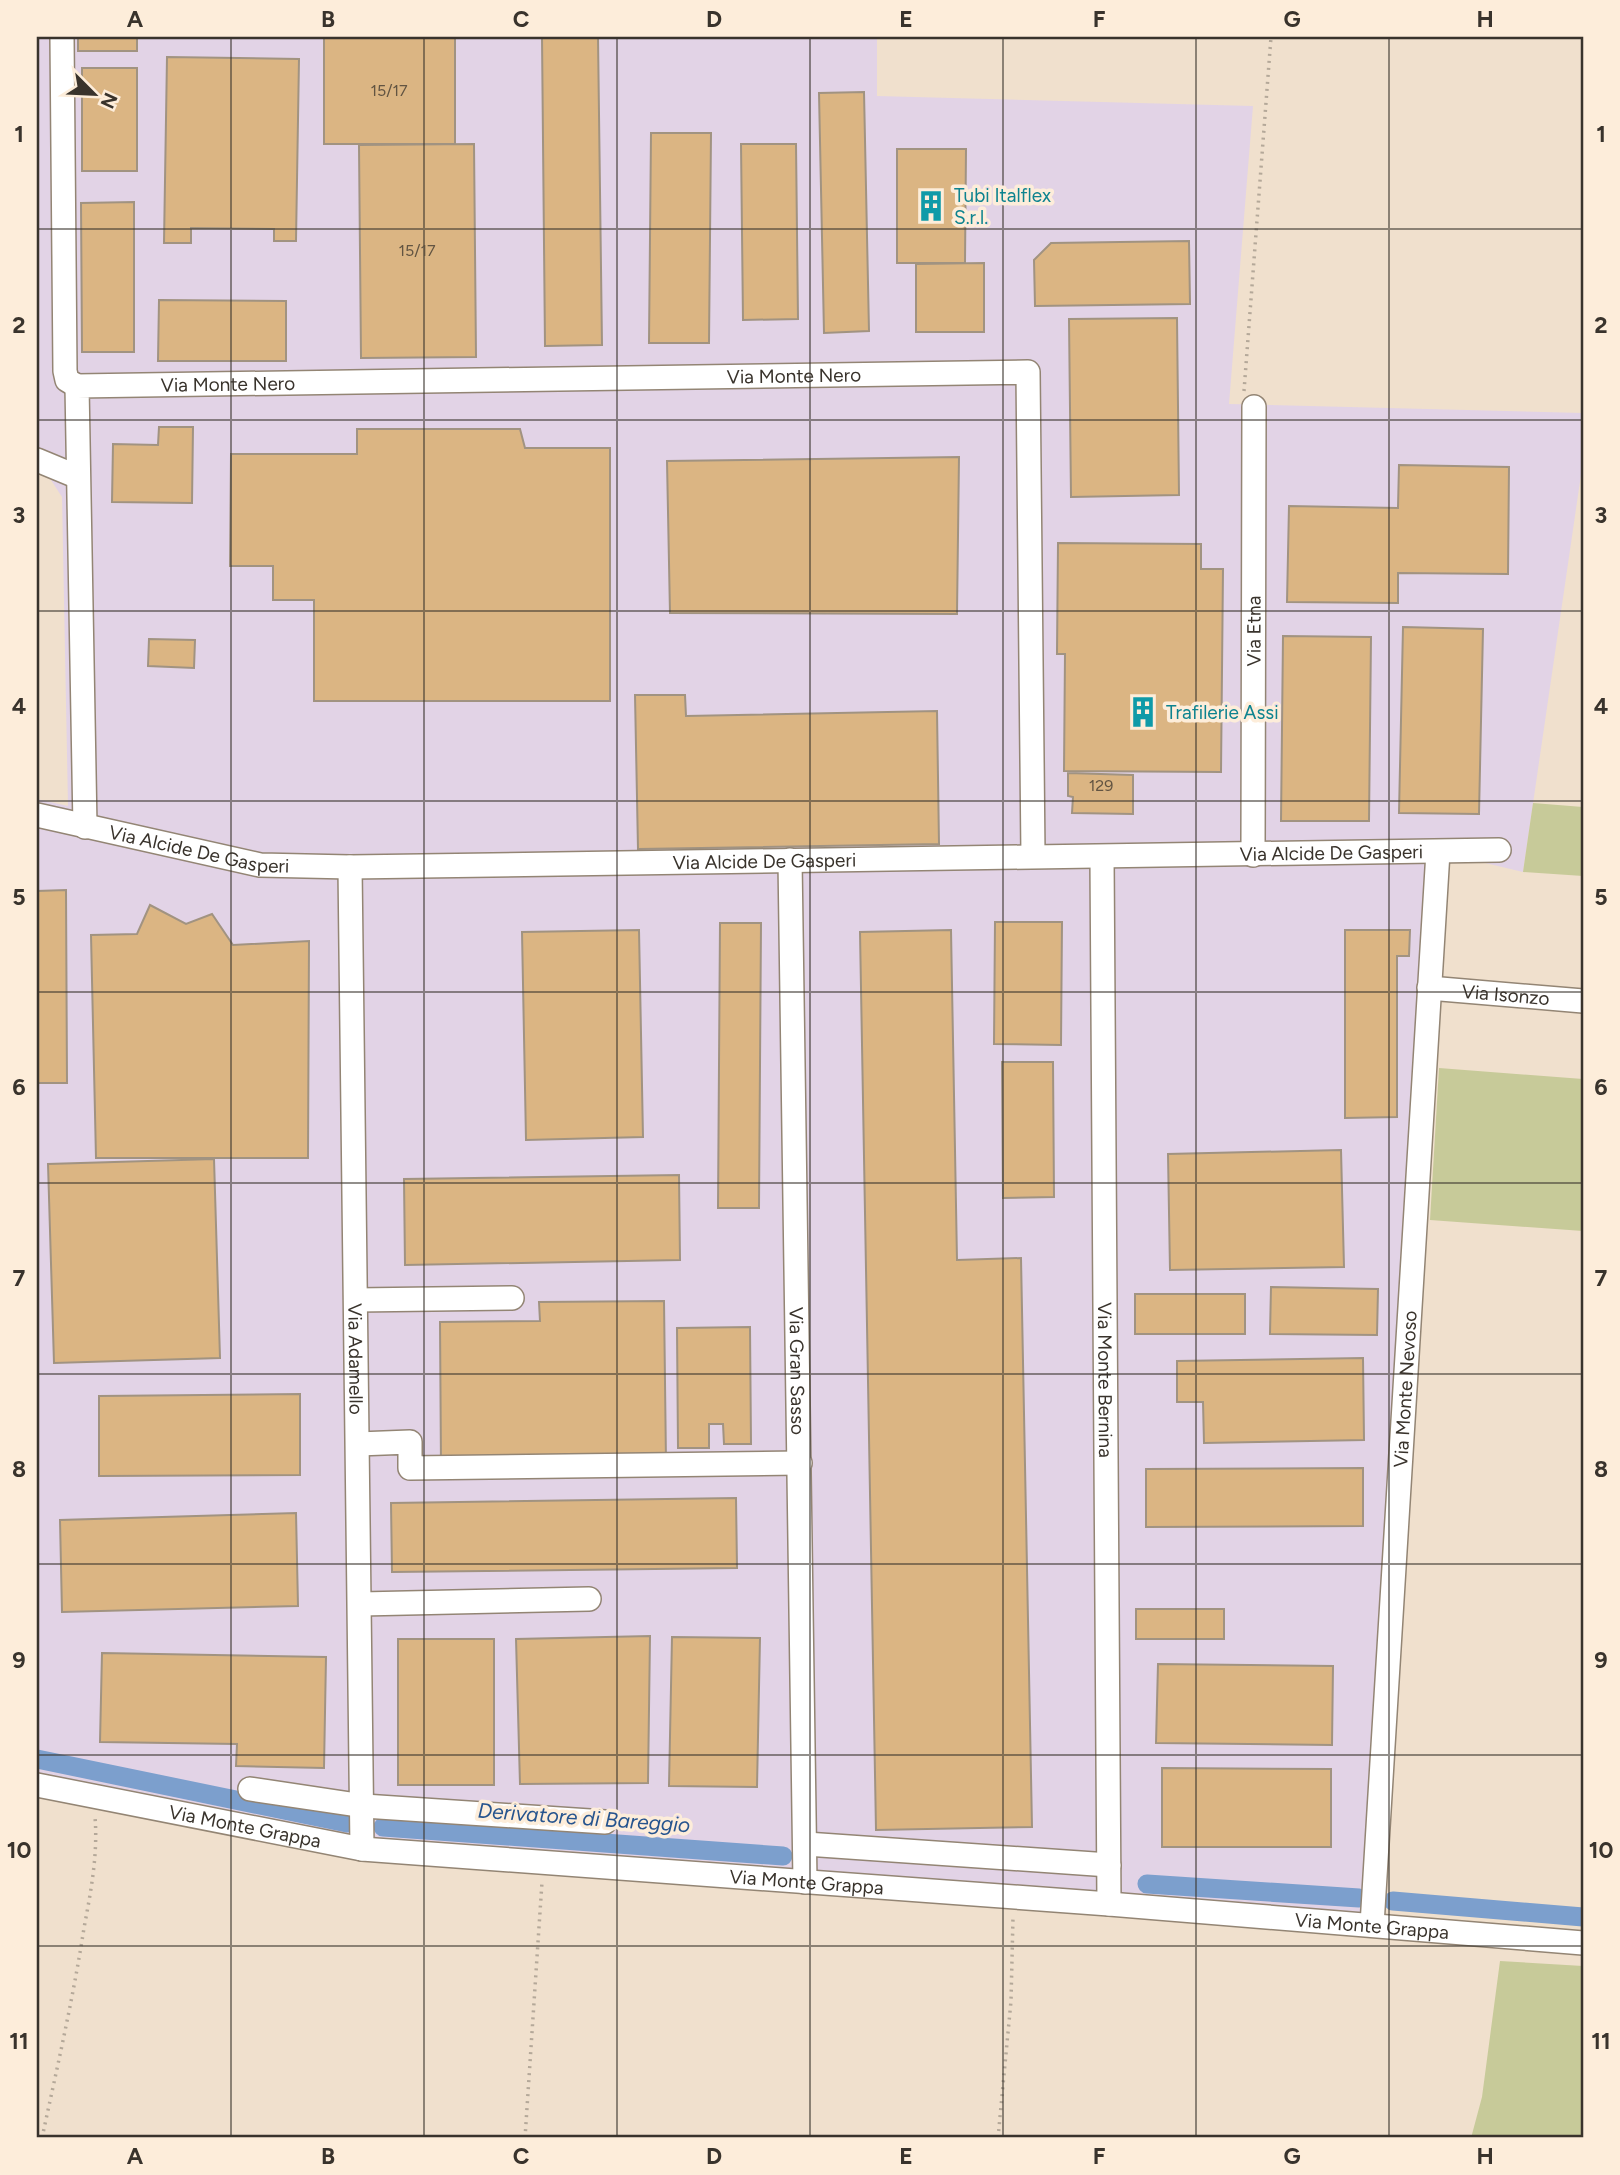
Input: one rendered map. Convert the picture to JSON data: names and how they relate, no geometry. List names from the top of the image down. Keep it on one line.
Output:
{"streets":{"street":["Via Monte Nero","Via Etna","Via Alcide De Gasperi","Via Isonzo","Via Adamello","Via Gran Sasso","Via Monte Bernina","Via Monte Nevoso","Via Monte Grappa"]},"crossings":[["Via Monte Nero","Via Alcide De Gasperi"],["Via Etna","Via Alcide De Gasperi"],["Via Alcide De Gasperi","Via Adamello"],["Via Alcide De Gasperi","Via Gran Sasso"],["Via Alcide De Gasperi","Via Monte Bernina"],["Via Alcide De Gasperi","Via Monte Nevoso"],["Via Isonzo","Via Monte Nevoso"],["Via Adamello","Via Monte Grappa"],["Via Gran Sasso","Via Monte Grappa"],["Via Monte Bernina","Via Monte Grappa"],["Via Monte Nevoso","Via Monte Grappa"]],"water":["Derivatore di Bareggio"],"places":{"building":["Tubi Italflex S.r.l.","Trafilerie Assi"]},"house_numbers":["15/17","15/17","129"],"north":"bottom right","grid":{"columns":["A","B","C","D","E","F","G","H"],"rows":["1","2","3","4","5","6","7","8","9","10","11"]}}
